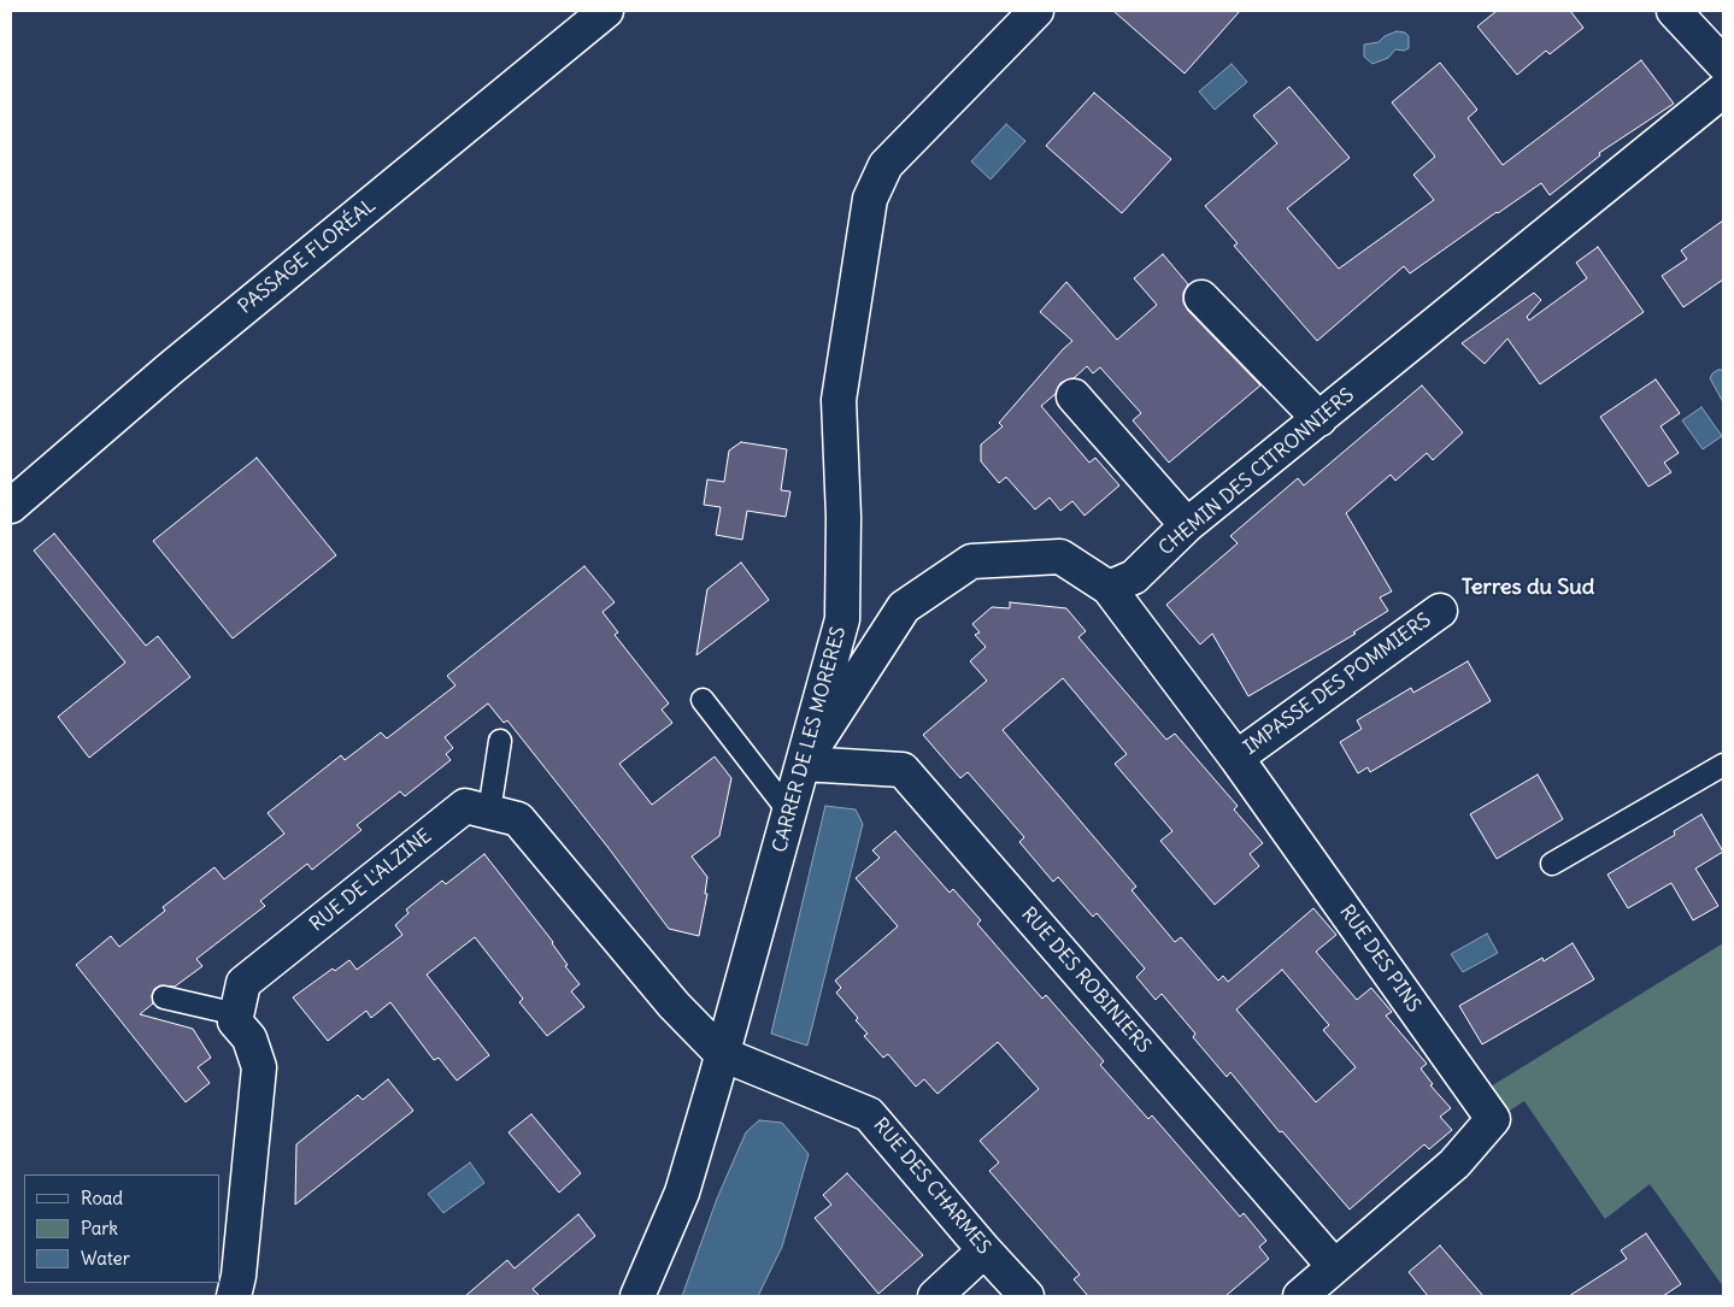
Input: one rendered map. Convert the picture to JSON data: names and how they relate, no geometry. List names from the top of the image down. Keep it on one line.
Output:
{"streets":{"street":["PASSAGE FLORÉAL","CHEMIN DES CITRONNIERS","IMPASSE DES POMMIERS","CARRER DE LES MORERES","RUE DE L'ALZINE","RUE DES PINS","RUE DES ROBINIERS","RUE DES CHARMES"]},"crossings":[["CHEMIN DES CITRONNIERS","RUE DES PINS"],["IMPASSE DES POMMIERS","RUE DES PINS"],["CARRER DE LES MORERES","RUE DE L'ALZINE"],["CARRER DE LES MORERES","RUE DES ROBINIERS"],["CARRER DE LES MORERES","RUE DES CHARMES"],["RUE DE L'ALZINE","RUE DES CHARMES"],["RUE DES PINS","RUE DES ROBINIERS"]],"districts":["Terres du Sud"],"legend":["Road","Park","Water"]}
